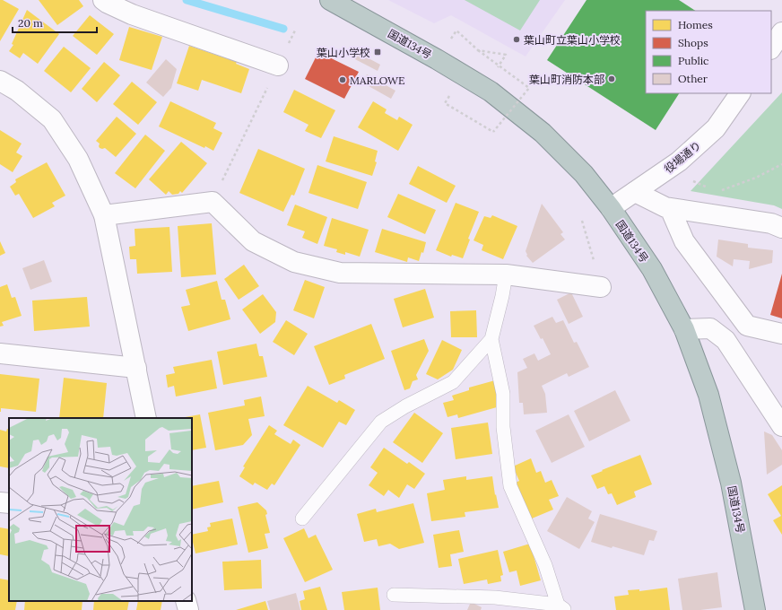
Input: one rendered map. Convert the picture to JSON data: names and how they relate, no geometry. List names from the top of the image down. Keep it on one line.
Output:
{"streets":{"highway":["国道134号"],"street":["役場通り"]},"crossings":[["国道134号","役場通り"]],"places":{"other":["葉山町立葉山小学校","葉山町消防本部","MARLOWE"],"transit":["葉山小学校"]},"legend":["Homes","Shops","Public","Other"],"scale_bar":"20 m"}
